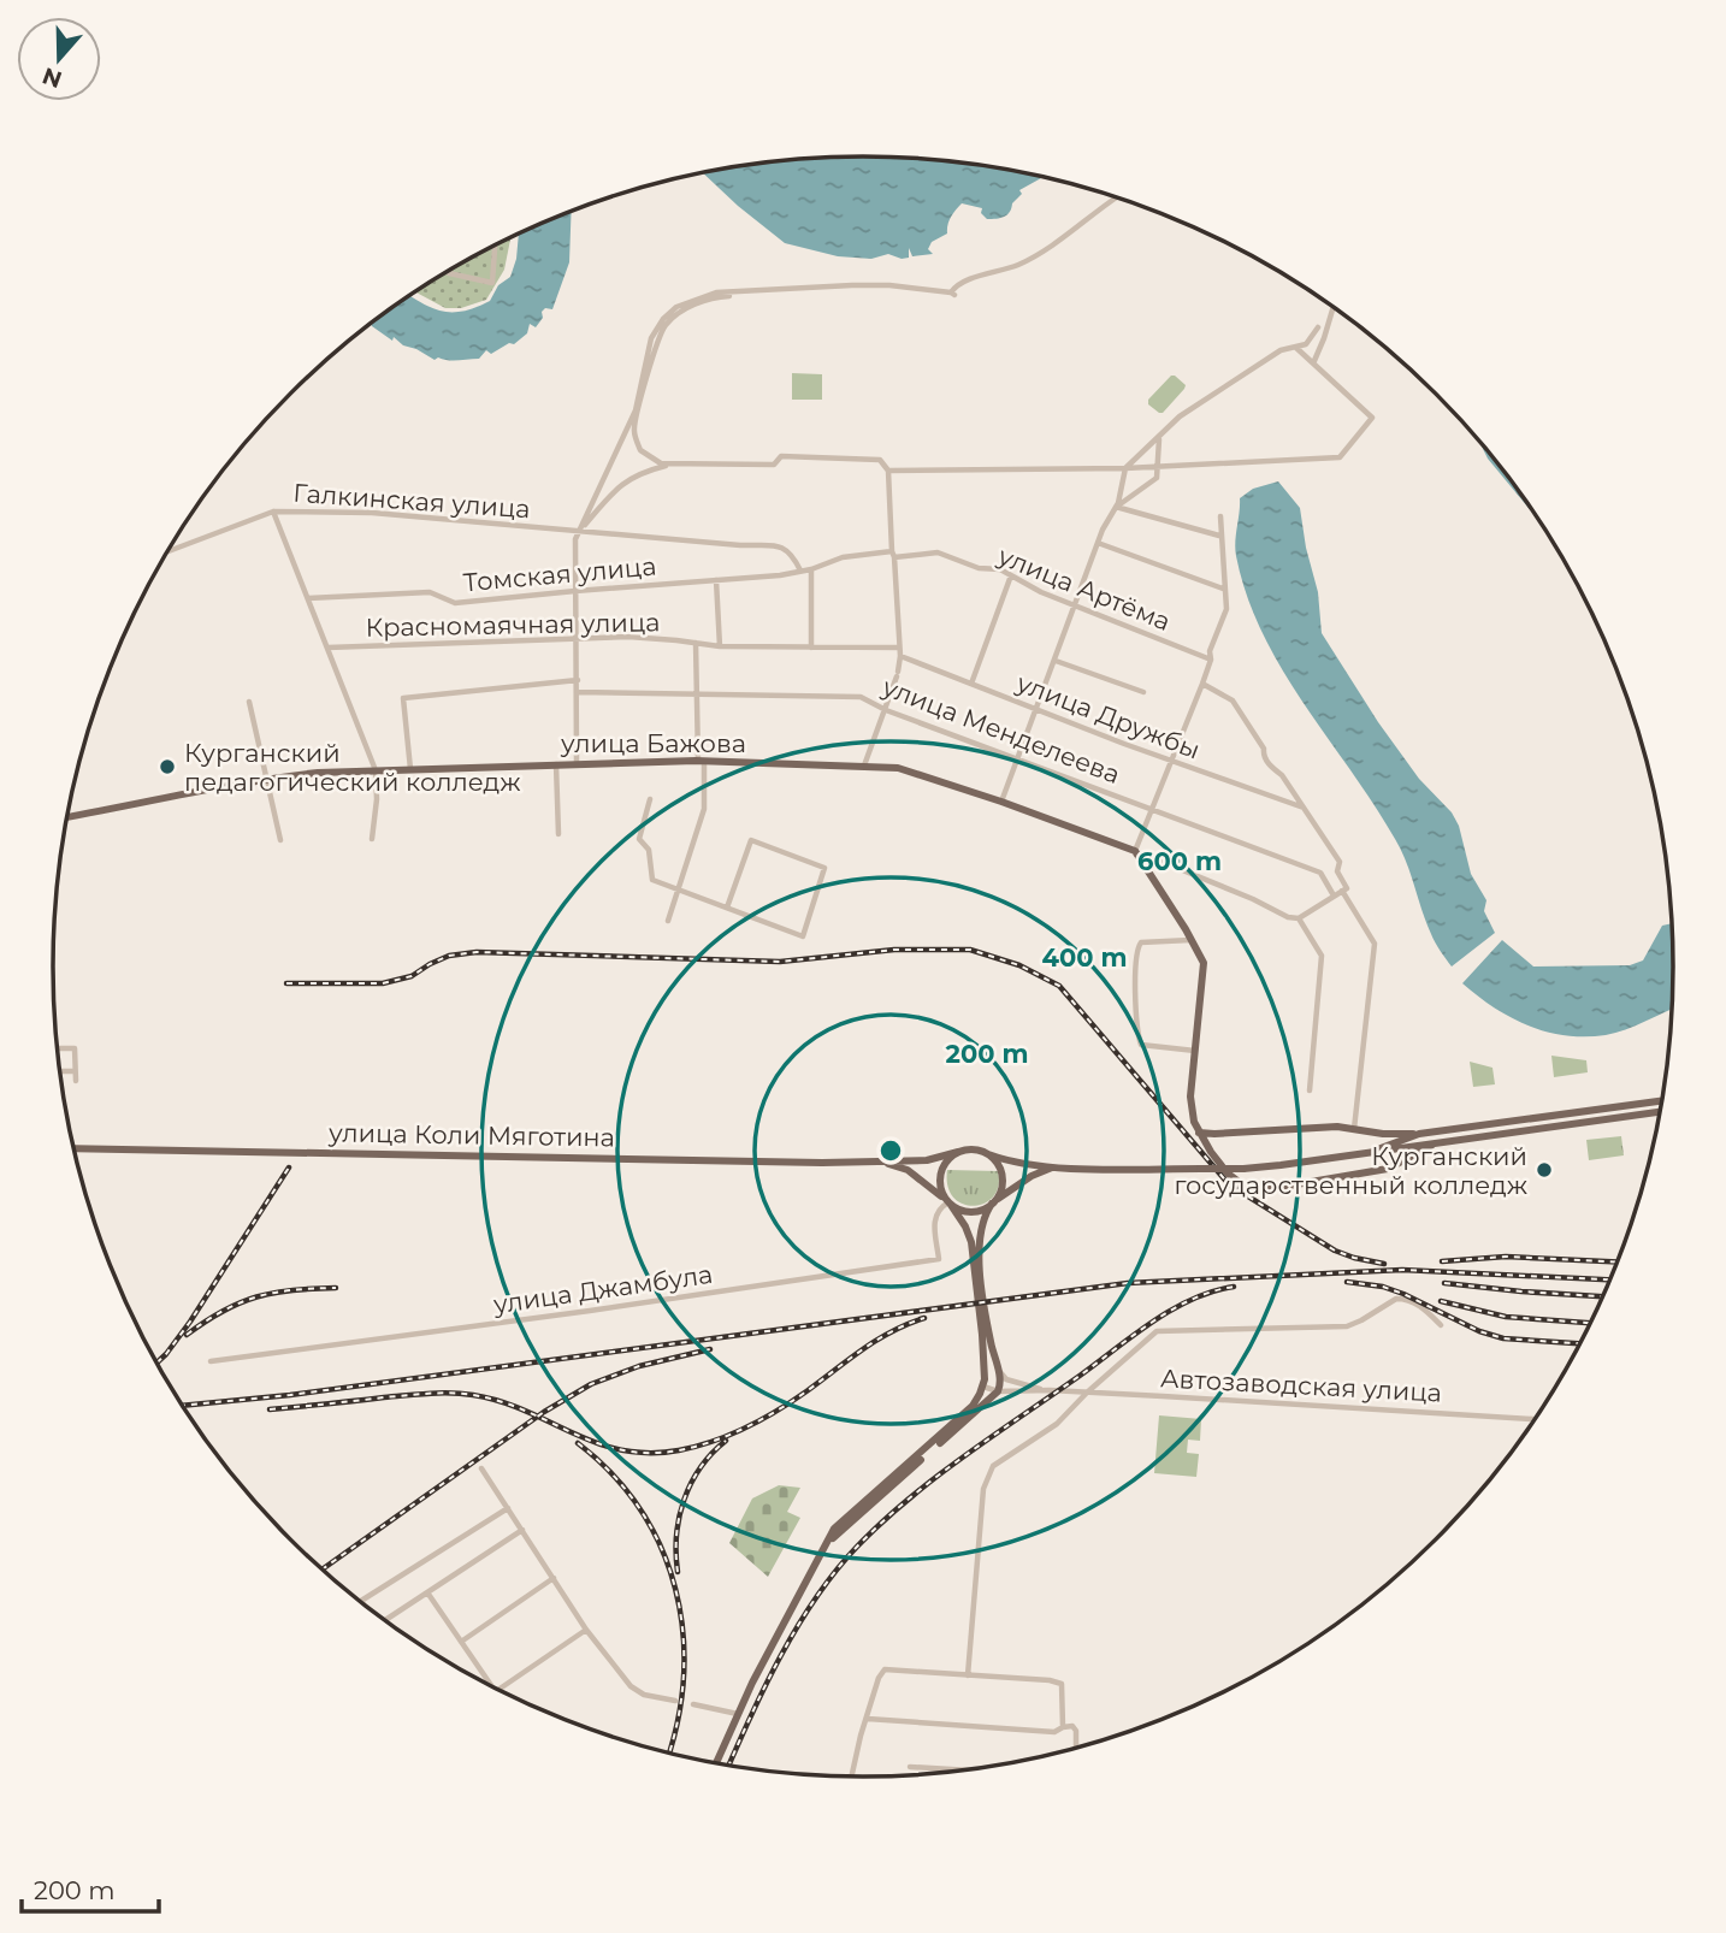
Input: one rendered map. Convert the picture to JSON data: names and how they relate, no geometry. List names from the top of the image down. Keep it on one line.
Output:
{"streets":{"main road":["улица Бажова","улица Коли Мяготина"],"street":["Галкинская улица","Томская улица","улица Артёма","Красномаячная улица","улица Дружбы","улица Менделеева","улица Джамбула","Автозаводская улица"]},"crossings":[["Галкинская улица","улица Артёма"],["Томская улица","улица Артёма"],["улица Коли Мяготина","улица Джамбула"]],"places":["Курганский педагогический колледж","Курганский государственный колледж"],"scale_bar":"200 m","north":"bottom","rings":["600 m","400 m","200 m"]}
